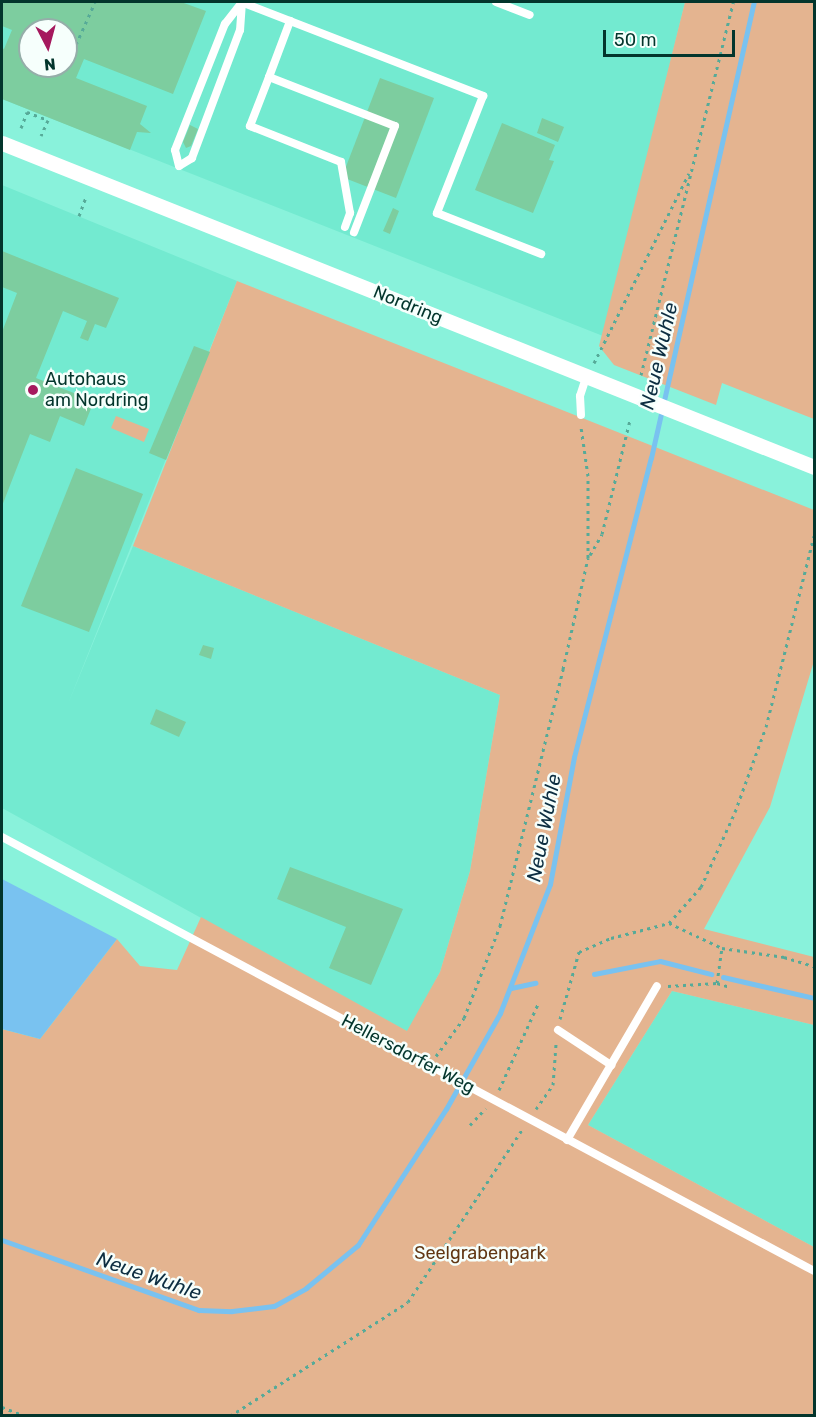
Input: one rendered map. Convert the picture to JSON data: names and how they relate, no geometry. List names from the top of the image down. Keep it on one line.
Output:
{"streets":{"street":["Nordring"],"lane":["Hellersdorfer Weg"]},"water":["Neue Wuhle"],"parks":["Seelgrabenpark"],"places":["Autohaus am Nordring"],"scale_bar":"50 m","north":"bottom"}
